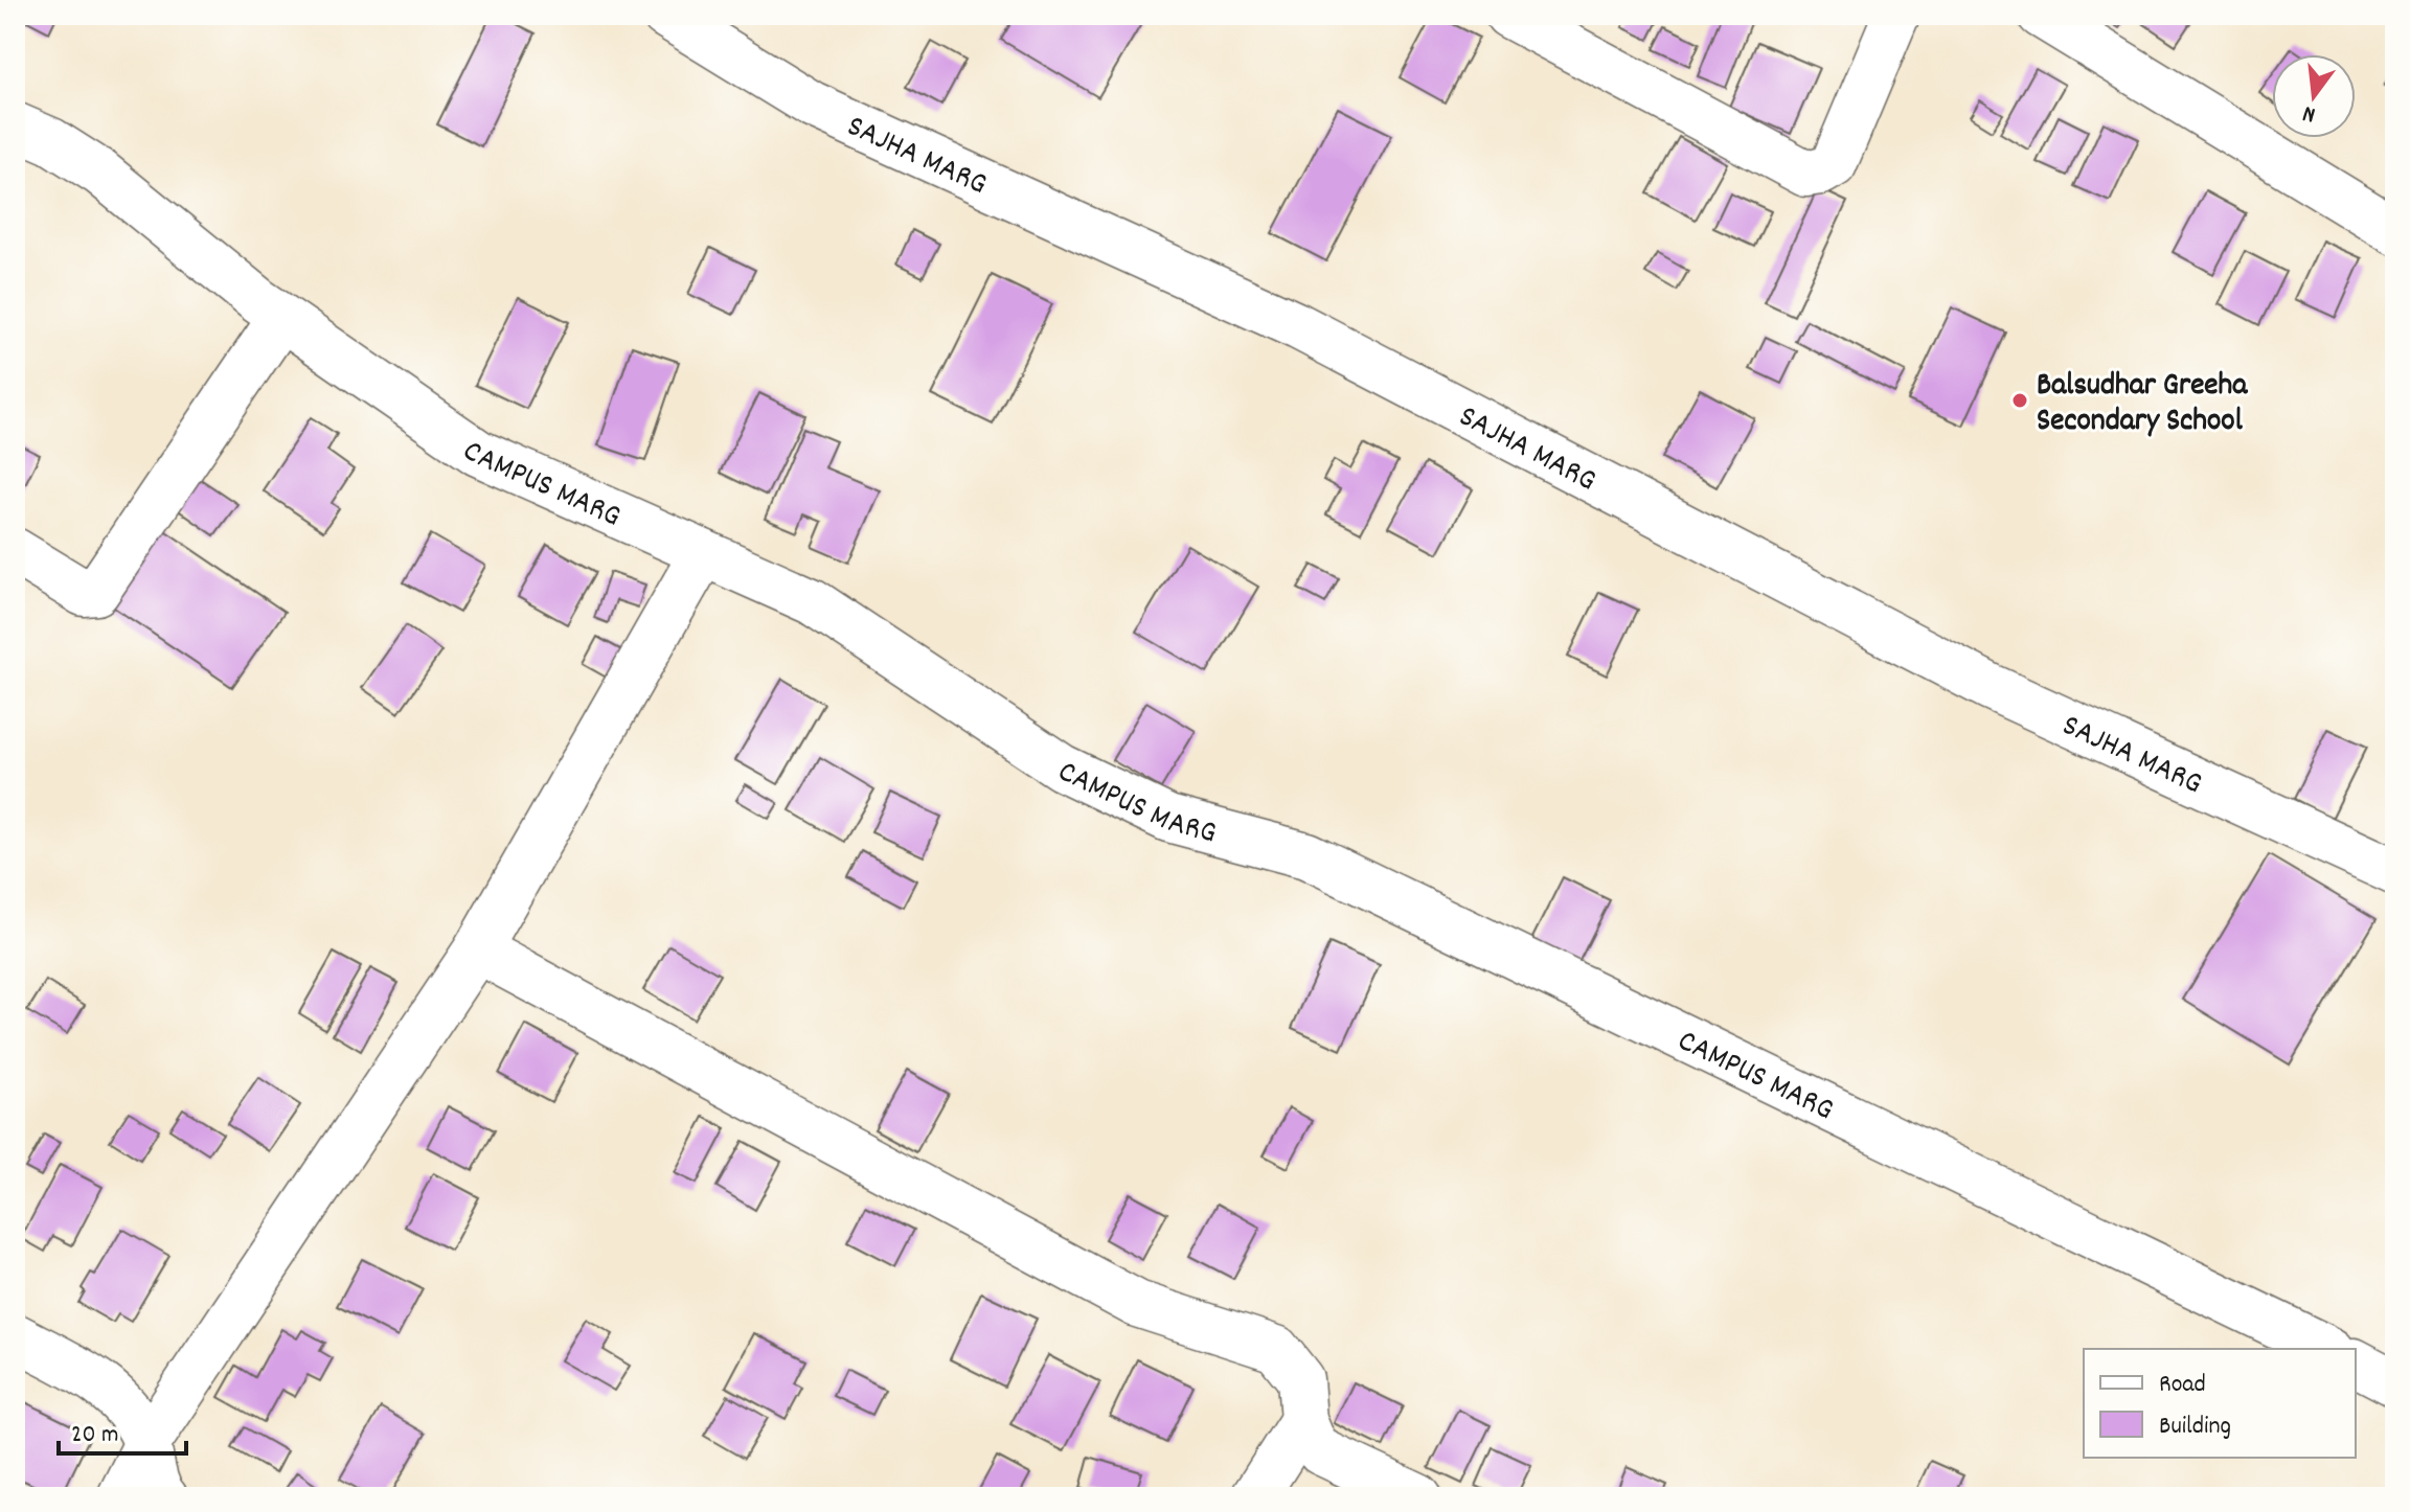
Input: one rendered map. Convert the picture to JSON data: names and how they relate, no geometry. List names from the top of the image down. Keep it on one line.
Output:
{"streets":{"street":["SAJHA MARG","CAMPUS MARG"]},"places":["Balsudhar Greeha Secondary School"],"legend":["Road","Building"],"scale_bar":"20 m","north":"bottom"}
